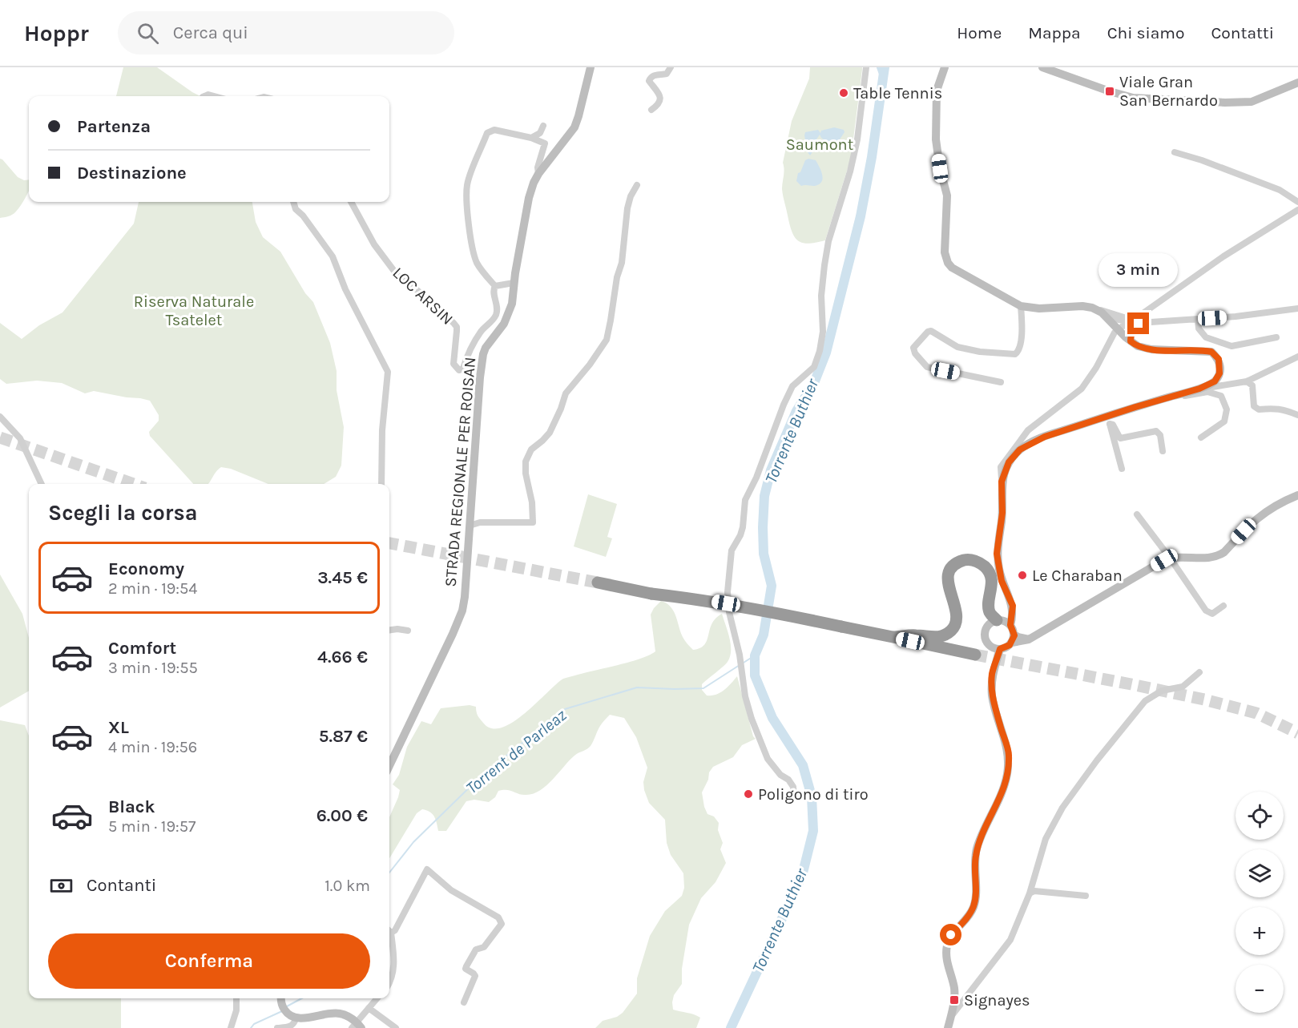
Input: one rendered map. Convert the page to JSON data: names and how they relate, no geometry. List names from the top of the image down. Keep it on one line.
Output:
{"streets":{"main road":["STRADA REGIONALE PER ROISAN"],"street":["LOC ARSIN"]},"water":["Torrente Buthier","Torrent de Parleaz"],"parks":["Saumont","Riserva Naturale Tsatelet"],"places":{"transit":["Viale Gran San Bernardo","Signayes"],"other":["Table Tennis","Le Charaban","Poligono di tiro"]},"page":{"header":"Hoppr","search":"Cerca qui","nav":["Home","Mappa","Chi siamo","Contatti"],"banner":["Partenza","Destinazione"],"bubble":"3 min","heading":"Scegli la corsa","list":[{"name":"Economy","note":"2 min · 19:54","value":"3.45 €"},{"name":"Comfort","note":"3 min · 19:55","value":"4.66 €"},{"name":"XL","note":"4 min · 19:56","value":"5.87 €"},{"name":"Black","note":"5 min · 19:57","value":"6.00 €"}],"map_buttons":["+","−"],"pay":["Contanti","1.0 km"],"buttons":"Conferma"}}
